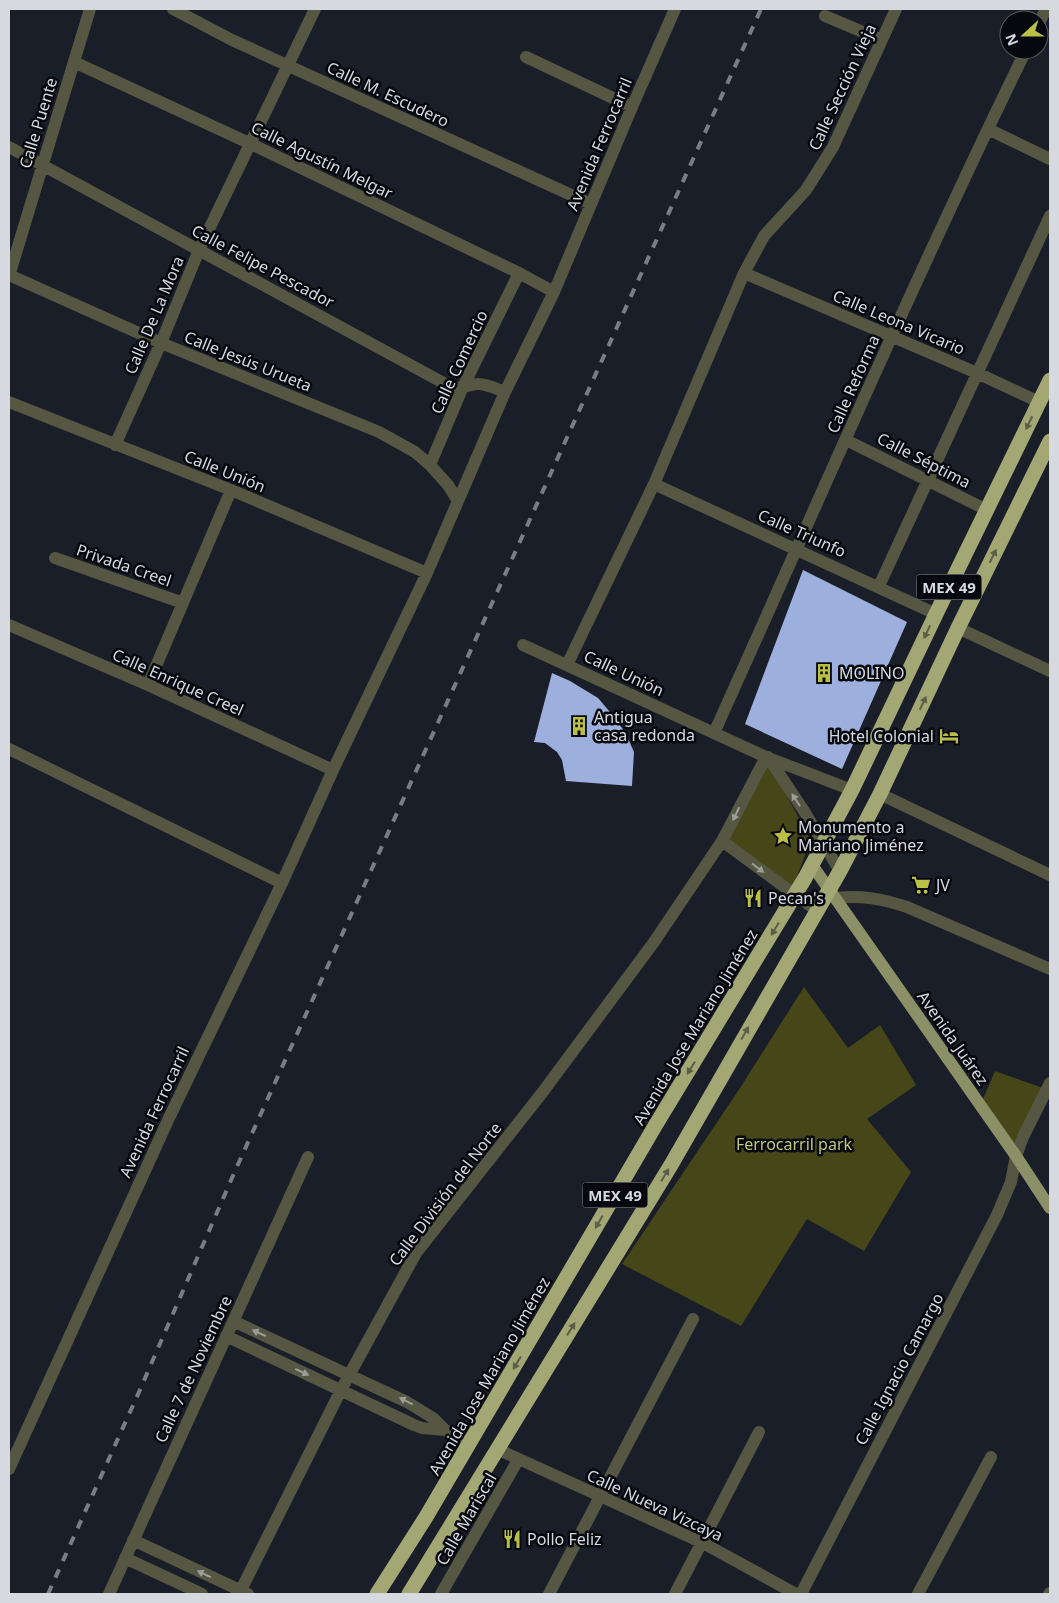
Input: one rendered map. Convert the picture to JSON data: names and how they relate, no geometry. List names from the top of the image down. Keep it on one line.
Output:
{"streets":{"highway":["MEX 49","Avenida Jose Mariano Jiménez"],"main road":["Avenida Juárez"],"street":["Calle Sección Vieja","Calle M. Escudero","Calle Puente","Avenida Ferrocarril","Calle Agustín Melgar","Calle Felipe Pescador","Calle De La Mora","Calle Leona Vicario","Calle Jesús Urueta","Calle Comercio","Calle Reforma","Calle Séptima","Calle Unión","Calle Triunfo","Privada Creel","Calle Enrique Creel","Calle División del Norte","Calle 7 de Noviembre","Calle Ignacio Camargo","Calle Nueva Vizcaya","Calle Mariscal"]},"crossings":[["Calle Sección Vieja","Calle Leona Vicario"],["Calle Sección Vieja","Calle Unión"],["Calle Sección Vieja","Calle Triunfo"],["Calle M. Escudero","Avenida Ferrocarril"],["Calle M. Escudero","Calle De La Mora"],["Calle Puente","Calle Agustín Melgar"],["Calle Puente","Calle Felipe Pescador"],["Calle Puente","Calle Jesús Urueta"],["Avenida Ferrocarril","Calle Agustín Melgar"],["Avenida Ferrocarril","Calle Felipe Pescador"],["Avenida Ferrocarril","Calle Jesús Urueta"],["Avenida Ferrocarril","Calle Unión"],["Avenida Ferrocarril","Calle Enrique Creel"],["Calle Agustín Melgar","Calle De La Mora"],["Calle Agustín Melgar","Calle Comercio"],["Calle Felipe Pescador","Calle De La Mora"],["Calle Felipe Pescador","Calle Comercio"],["Calle De La Mora","Calle Jesús Urueta"],["Calle De La Mora","Calle Unión"],["Calle Leona Vicario","Calle Reforma"],["Calle Leona Vicario","Avenida Jose Mariano Jiménez"],["Calle Jesús Urueta","Calle Comercio"],["Calle Reforma","Calle Séptima"],["Calle Reforma","Calle Unión"],["Calle Reforma","Calle Triunfo"],["Calle Séptima","Avenida Jose Mariano Jiménez"],["Calle Unión","Privada Creel"],["Calle Unión","Avenida Jose Mariano Jiménez"],["Calle Triunfo","Avenida Jose Mariano Jiménez"],["Privada Creel","Calle Enrique Creel"],["MEX 49","Avenida Juárez"],["MEX 49","Calle Nueva Vizcaya"],["Avenida Juárez","Calle Ignacio Camargo"],["Calle Nueva Vizcaya","Calle Mariscal"]],"parks":["Ferrocarril park"],"places":{"building":["MOLINO","Antigua casa redonda"],"hotel":["Hotel Colonial"],"place":["Monumento a Mariano Jiménez"],"supermarket":["JV"],"restaurant":["Pecan's","Pollo Feliz"]},"north":"left"}
